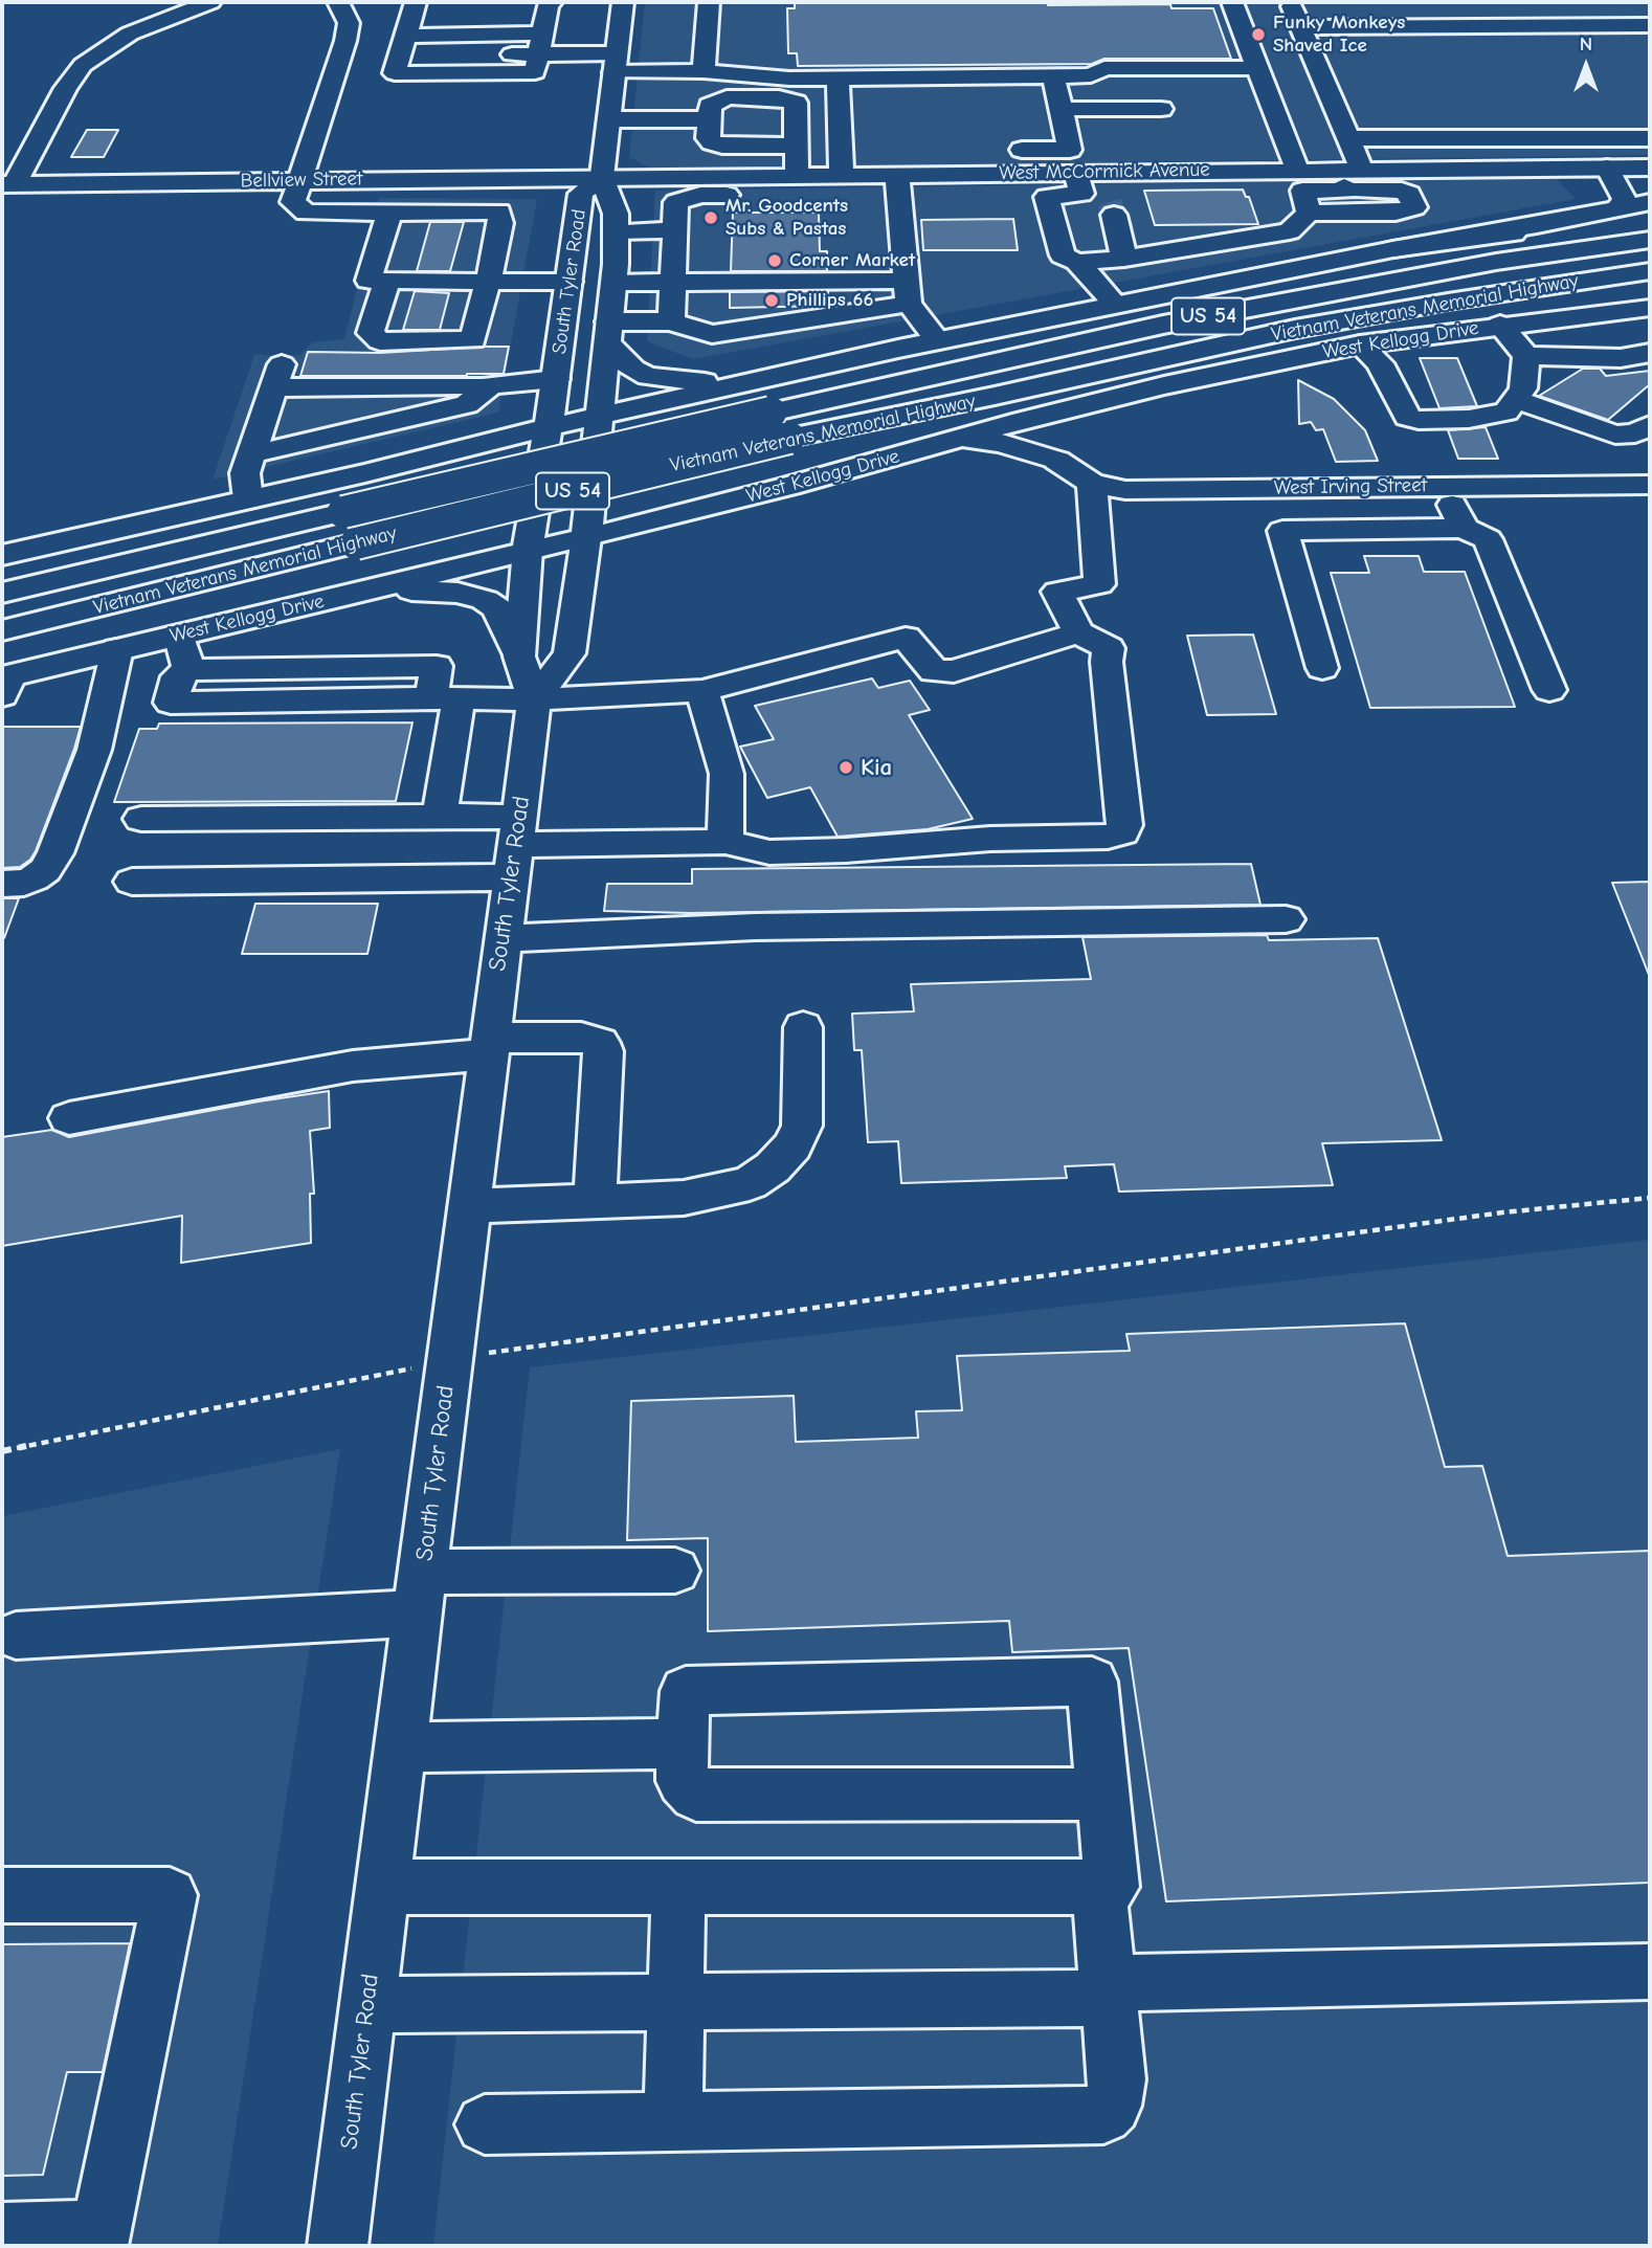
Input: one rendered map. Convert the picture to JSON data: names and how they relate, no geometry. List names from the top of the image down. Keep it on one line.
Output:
{"streets":{"main road":["West McCormick Avenue","Bellview Street","South Tyler Road","Vietnam Veterans Memorial Highway","US 54","West Kellogg Drive","West Irving Street"]},"crossings":[["West McCormick Avenue","Bellview Street"],["West McCormick Avenue","South Tyler Road"],["Bellview Street","South Tyler Road"],["South Tyler Road","West Kellogg Drive"],["West Kellogg Drive","West Irving Street"]],"places":["Funky Monkeys Shaved Ice","Mr. Goodcents Subs & Pastas","Corner Market","Phillips 66","Kia"],"north":"top"}
